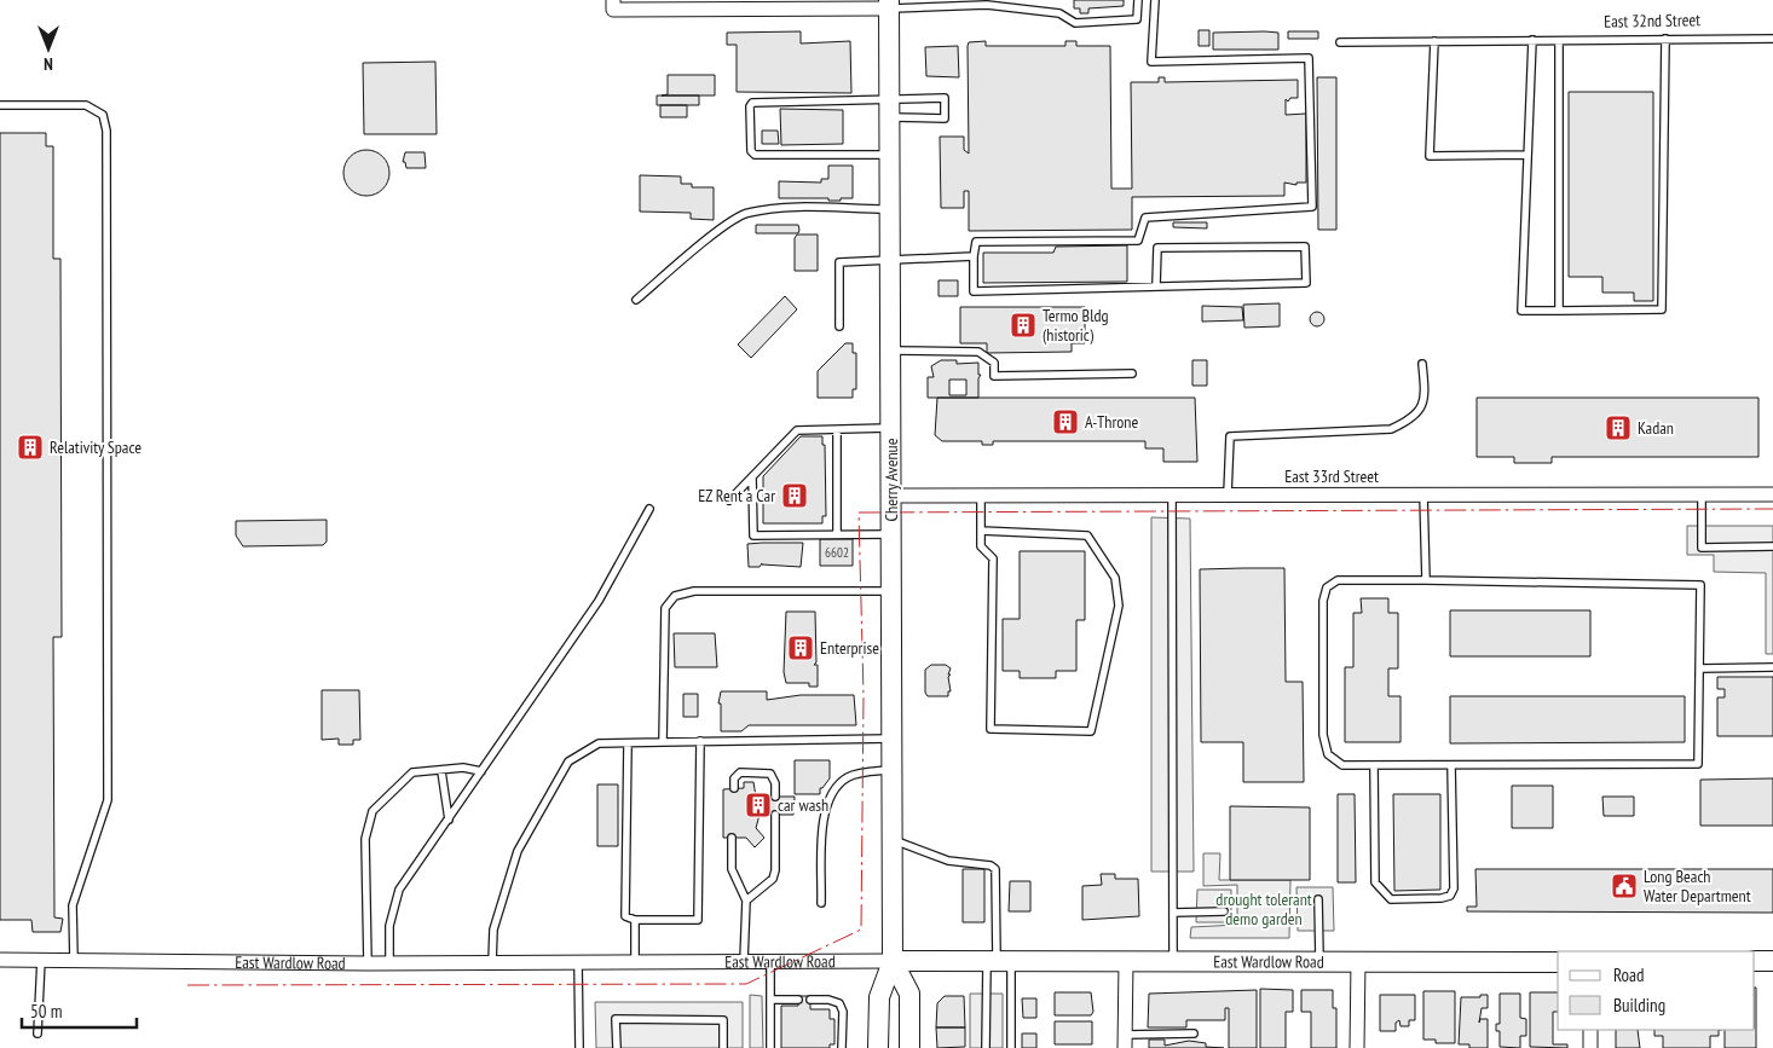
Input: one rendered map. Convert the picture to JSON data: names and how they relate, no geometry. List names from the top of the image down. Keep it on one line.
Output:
{"streets":{"main road":["Cherry Avenue","East Wardlow Road"],"street":["East 33rd Street"],"lane":["East 32nd Street"]},"crossings":[["East 33rd Street","Cherry Avenue"],["Cherry Avenue","East Wardlow Road"]],"parks":["drought tolerant demo garden"],"places":{"building":["Termo Bldg (historic)","A-Throne","Kadan","Relativity Space","EZ Rent a Car","Enterprise","car wash"],"public building":["Long Beach Water Department"]},"house_numbers":["6602"],"legend":["Road","Building"],"scale_bar":"50 m","north":"bottom"}
